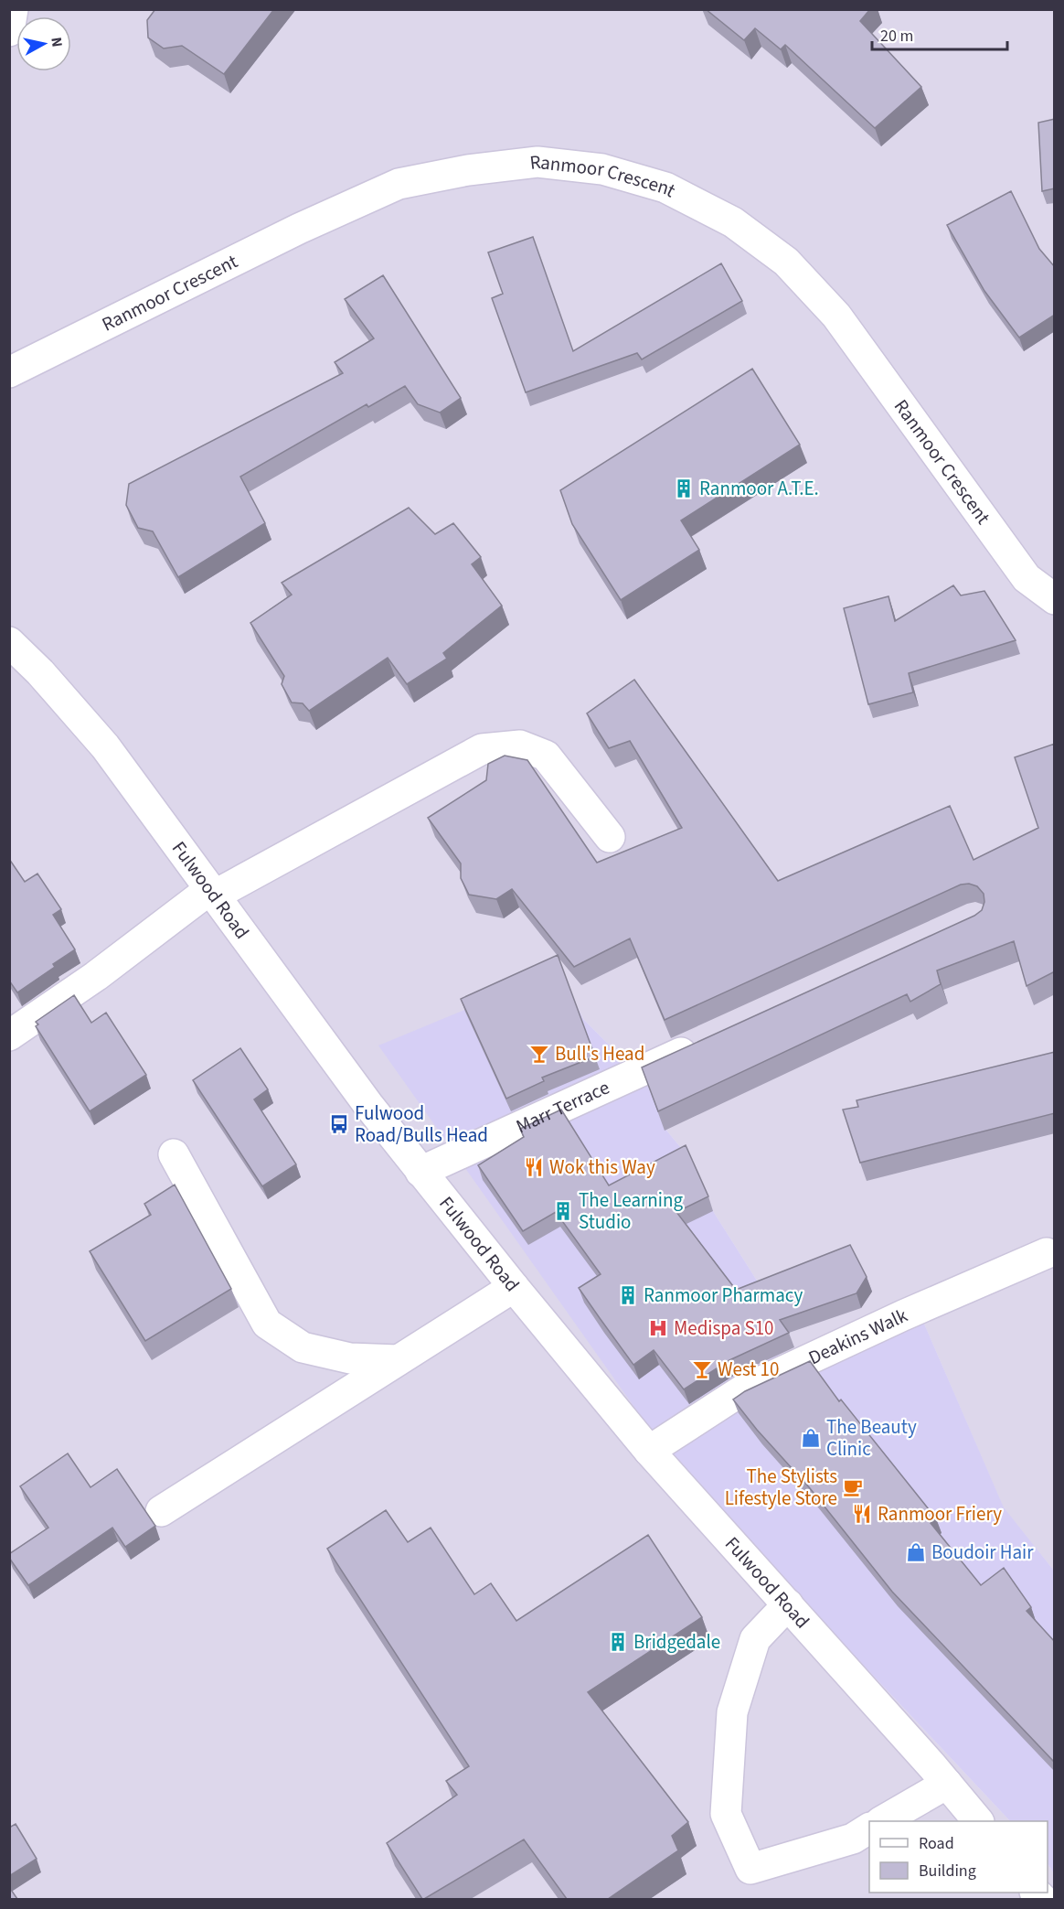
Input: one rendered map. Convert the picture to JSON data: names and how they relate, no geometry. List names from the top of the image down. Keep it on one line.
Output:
{"streets":{"street":["Ranmoor Crescent","Fulwood Road","Marr Terrace","Deakins Walk"]},"crossings":[["Fulwood Road","Marr Terrace"],["Fulwood Road","Deakins Walk"]],"places":{"building":["Ranmoor A.T.E.","The Learning Studio","Ranmoor Pharmacy","Bridgedale"],"bar":["Bull's Head","West 10"],"bus stop":["Fulwood Road/Bulls Head"],"restaurant":["Wok this Way","Ranmoor Friery"],"hospital":["Medispa S10"],"shop":["The Beauty Clinic","Boudoir Hair"],"cafe":["The Stylists Lifestyle Store"]},"legend":["Road","Building"],"scale_bar":"20 m","north":"right"}
